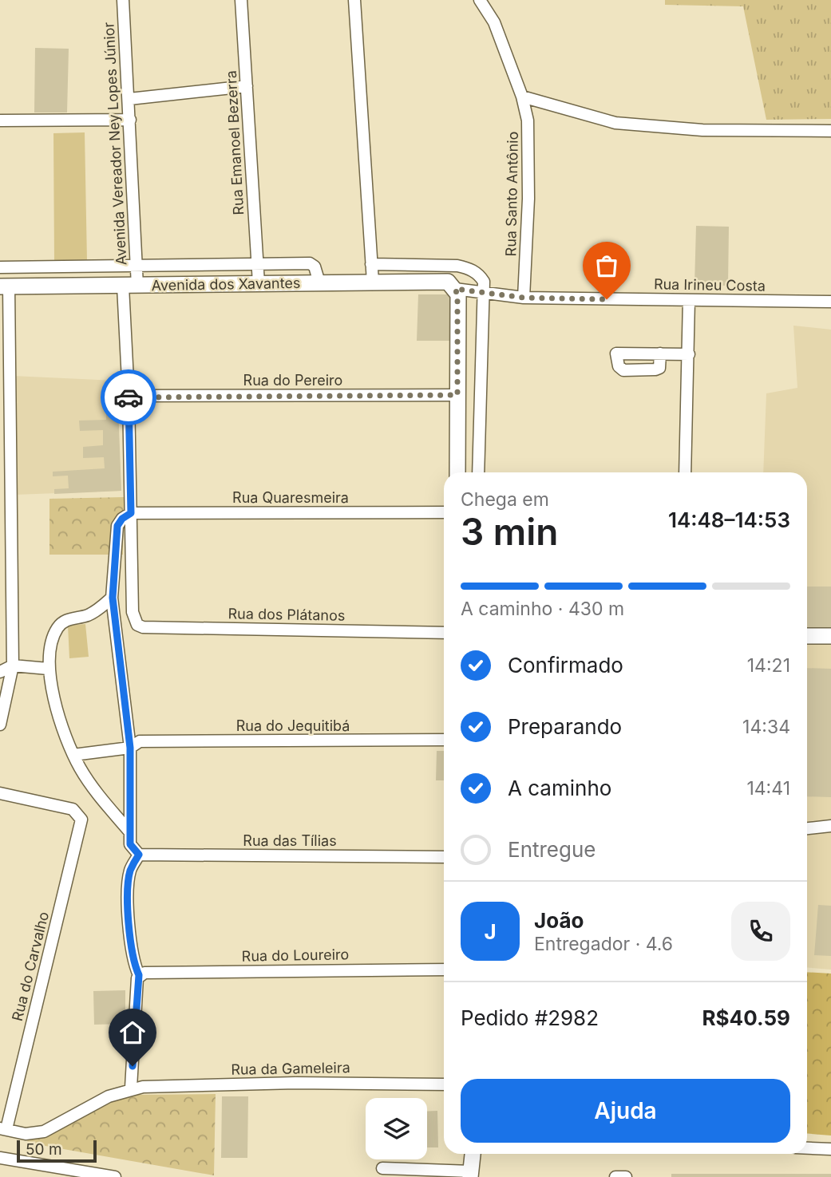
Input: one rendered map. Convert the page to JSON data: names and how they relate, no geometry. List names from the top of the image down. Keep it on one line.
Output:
{"streets":{"main road":["Avenida dos Xavantes"],"street":["Rua Emanoel Bezerra","Avenida Vereador Ney Lopes Júnior","Rua Santo Antônio","Rua Irineu Costa","Rua do Pereiro","Rua Quaresmeira","Rua dos Plátanos","Rua do Jequitibá","Rua das Tílias","Rua do Loureiro","Rua do Carvalho","Rua da Gameleira"]},"crossings":[["Rua Emanoel Bezerra","Avenida dos Xavantes"],["Avenida Vereador Ney Lopes Júnior","Avenida dos Xavantes"],["Rua Santo Antônio","Rua Irineu Costa"],["Avenida dos Xavantes","Rua Irineu Costa"],["Rua Quaresmeira","Rua dos Plátanos"]],"scale_bar":"50 m","page":{"heading":["3 min","Chega em","14:48–14:53"],"panel":["João","Entregador · 4.6","Pedido #2982","R$40.59"],"bar":"A caminho · 430 m","list":[["Confirmado","14:21"],["Preparando","14:34"],["A caminho","14:41"],"Entregue"],"round":"J","buttons":"Ajuda","scale":"50 m"}}
